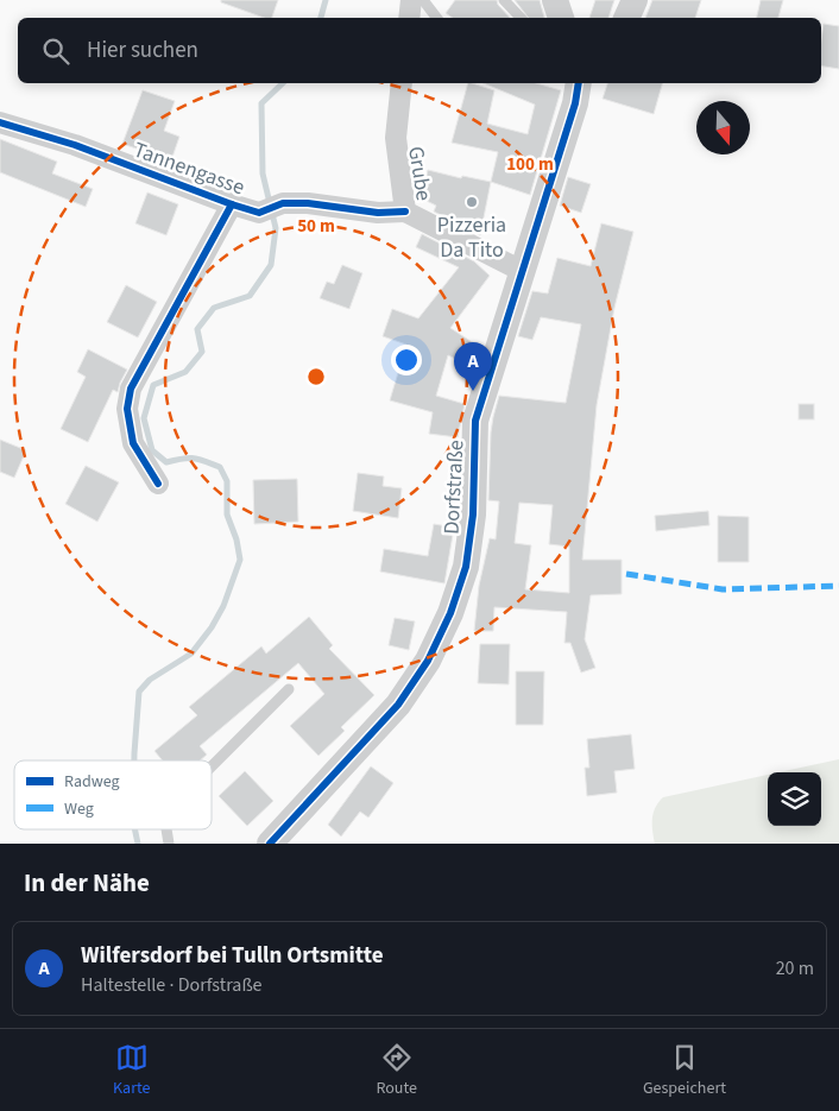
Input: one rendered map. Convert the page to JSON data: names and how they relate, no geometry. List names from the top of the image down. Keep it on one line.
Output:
{"streets":{"street":["Tannengasse","Grube","Dorfstraße"]},"crossings":[["Tannengasse","Grube"],["Grube","Dorfstraße"]],"places":["Pizzeria Da Tito"],"legend":["Radweg","Weg"],"north":"bottom","page":{"search":"Hier suchen","pins":"A","heading":"In der Nähe","list":[{"mark":"A","name":"Wilfersdorf bei Tulln Ortsmitte","note":"Haltestelle · Dorfstraße","value":"20 m"}],"nav":["Karte","Route","Gespeichert"]},"rings":["100 m","50 m"]}
